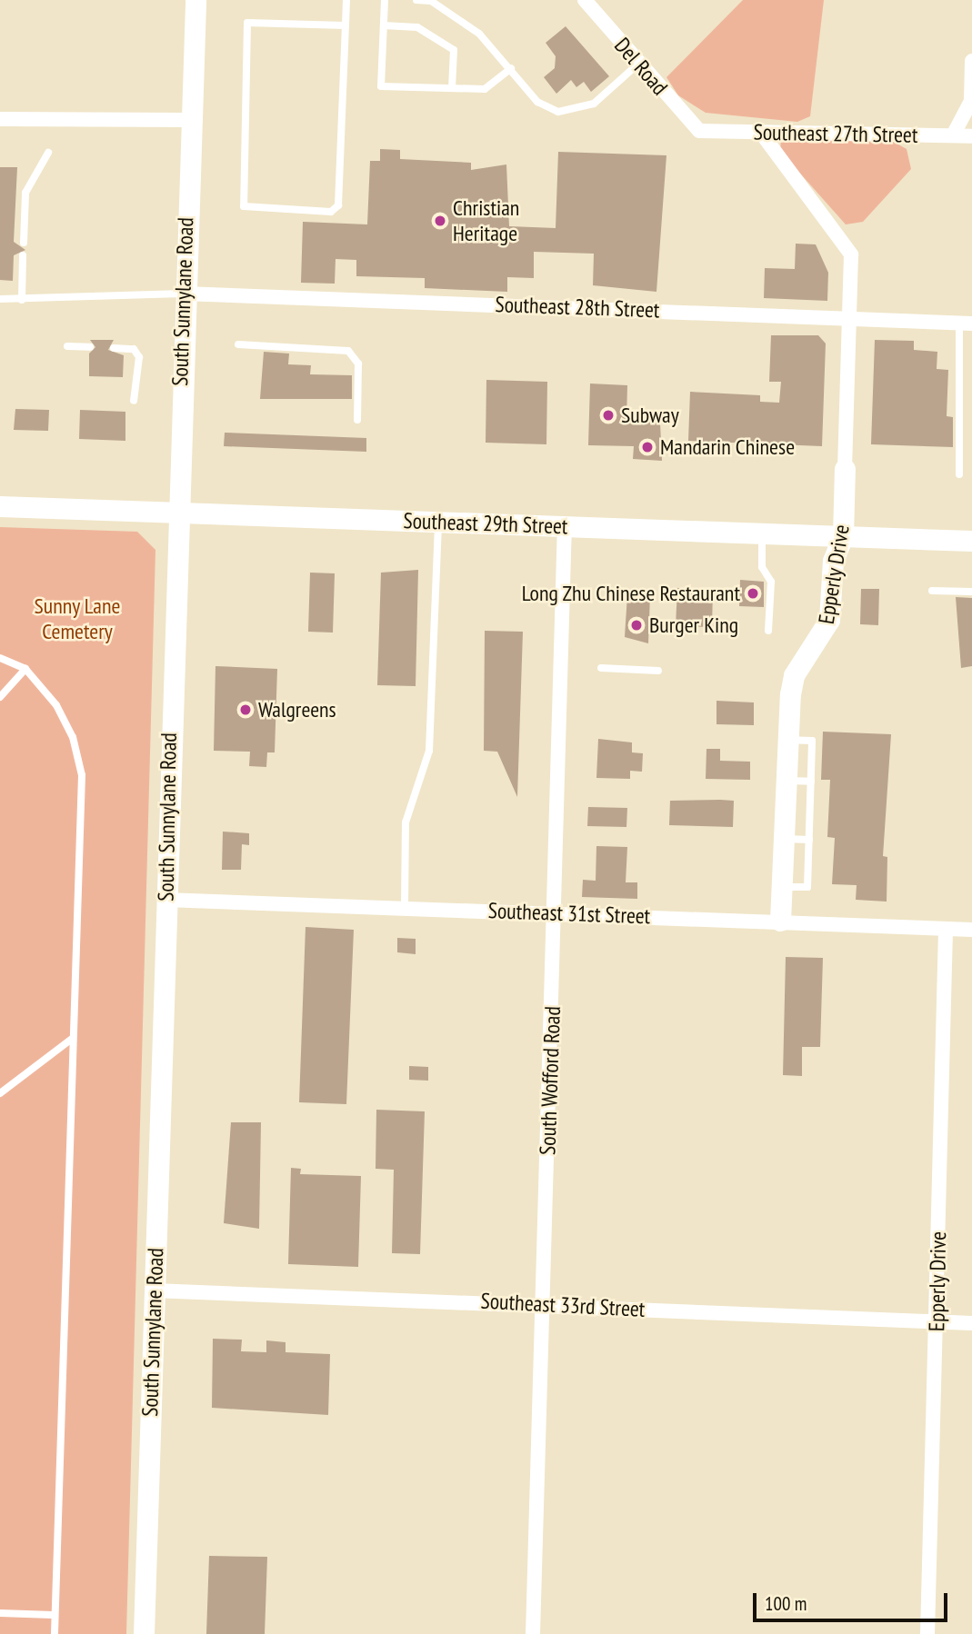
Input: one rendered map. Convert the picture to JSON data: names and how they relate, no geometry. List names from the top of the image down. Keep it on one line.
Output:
{"streets":{"main road":["South Sunnylane Road","Southeast 29th Street","Epperly Drive"],"street":["Del Road","Southeast 27th Street","Southeast 28th Street","Southeast 31st Street","South Wofford Road","Southeast 33rd Street"]},"crossings":[["Del Road","Southeast 27th Street"],["Southeast 27th Street","Epperly Drive"],["South Sunnylane Road","Southeast 28th Street"],["South Sunnylane Road","Southeast 29th Street"],["South Sunnylane Road","Southeast 31st Street"],["South Sunnylane Road","Southeast 33rd Street"],["Southeast 28th Street","Epperly Drive"],["Southeast 29th Street","Epperly Drive"],["Southeast 29th Street","South Wofford Road"],["Epperly Drive","Southeast 31st Street"],["Epperly Drive","Southeast 33rd Street"],["Southeast 31st Street","South Wofford Road"],["South Wofford Road","Southeast 33rd Street"]],"parks":["Sunny Lane Cemetery"],"places":["Christian Heritage","Subway","Mandarin Chinese","Long Zhu Chinese Restaurant","Burger King","Walgreens"],"scale_bar":"100 m"}
